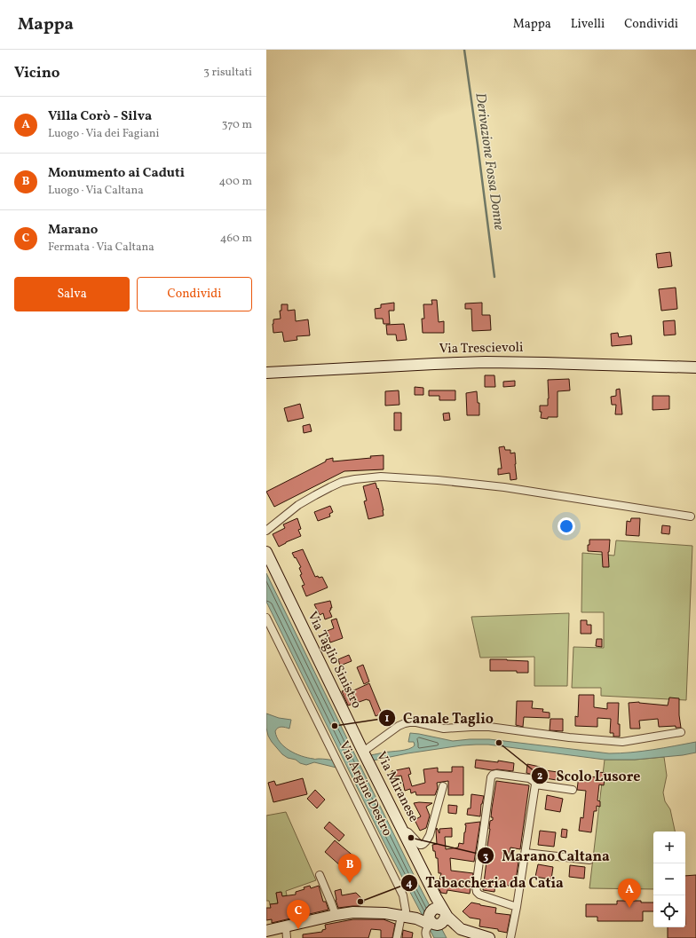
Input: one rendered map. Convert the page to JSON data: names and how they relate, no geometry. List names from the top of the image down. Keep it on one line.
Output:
{"streets":{"main road":["Via Trescievoli","Via Taglio Sinistro","Via Miranese"],"street":["Via Argine Destro"]},"crossings":[["Via Taglio Sinistro","Via Miranese"]],"water":["Derivazione Fossa Donne"],"places":["Canale Taglio","Scolo Lusore","Marano Caltana","Tabaccheria da Catia"],"page":{"header":"Mappa","nav":["Mappa","Livelli","Condividi"],"heading":["Vicino","3 risultati"],"list":[{"mark":"A","name":"Villa Corò - Silva","note":"Luogo · Via dei Fagiani","value":"370 m"},{"mark":"B","name":"Monumento ai Caduti","note":"Luogo · Via Caltana","value":"400 m"},{"mark":"C","name":"Marano","note":"Fermata · Via Caltana","value":"460 m"}],"buttons":["Salva","Condividi"],"map_buttons":["+","−"],"pins":["B","A","C"]}}
